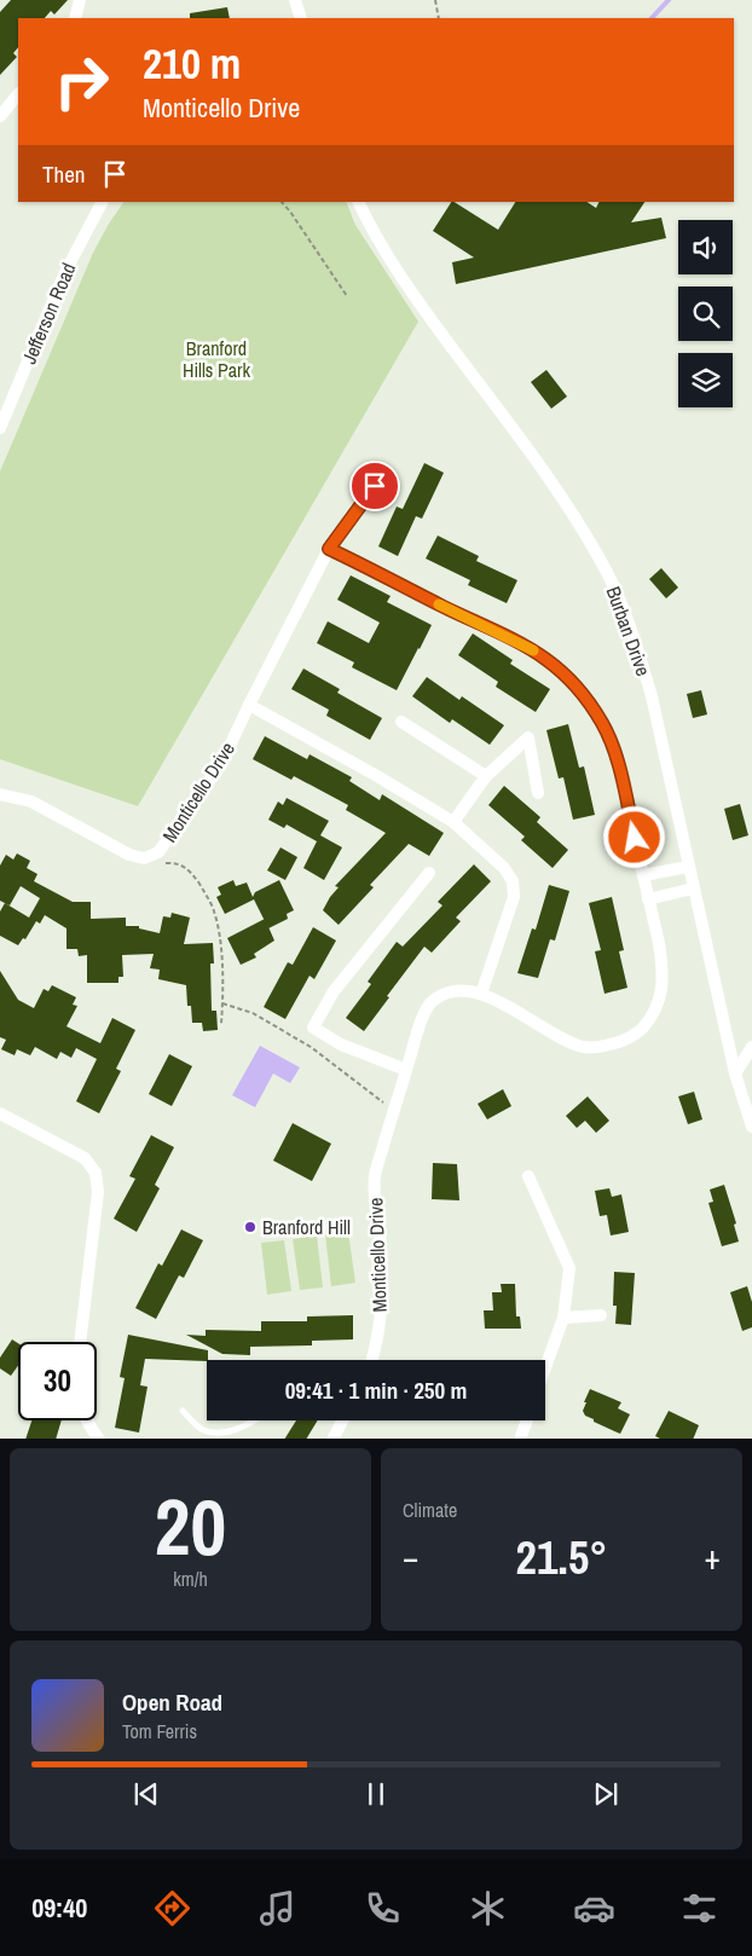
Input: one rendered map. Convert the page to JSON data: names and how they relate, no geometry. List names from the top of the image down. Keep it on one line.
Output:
{"streets":{"street":["Jefferson Road","Burban Drive","Monticello Drive"]},"parks":["Branford Hills Park"],"places":["Branford Hill"],"page":{"turn":["210 m","Monticello Drive"],"then":"Then","limit":"30","trip":"09:41 · 1 min · 250 m","tile":[["20","km/h"],"Climate"],"heat":["−","21.5°","+"],"song":["Open Road","Tom Ferris"],"tabs":"09:40"}}
